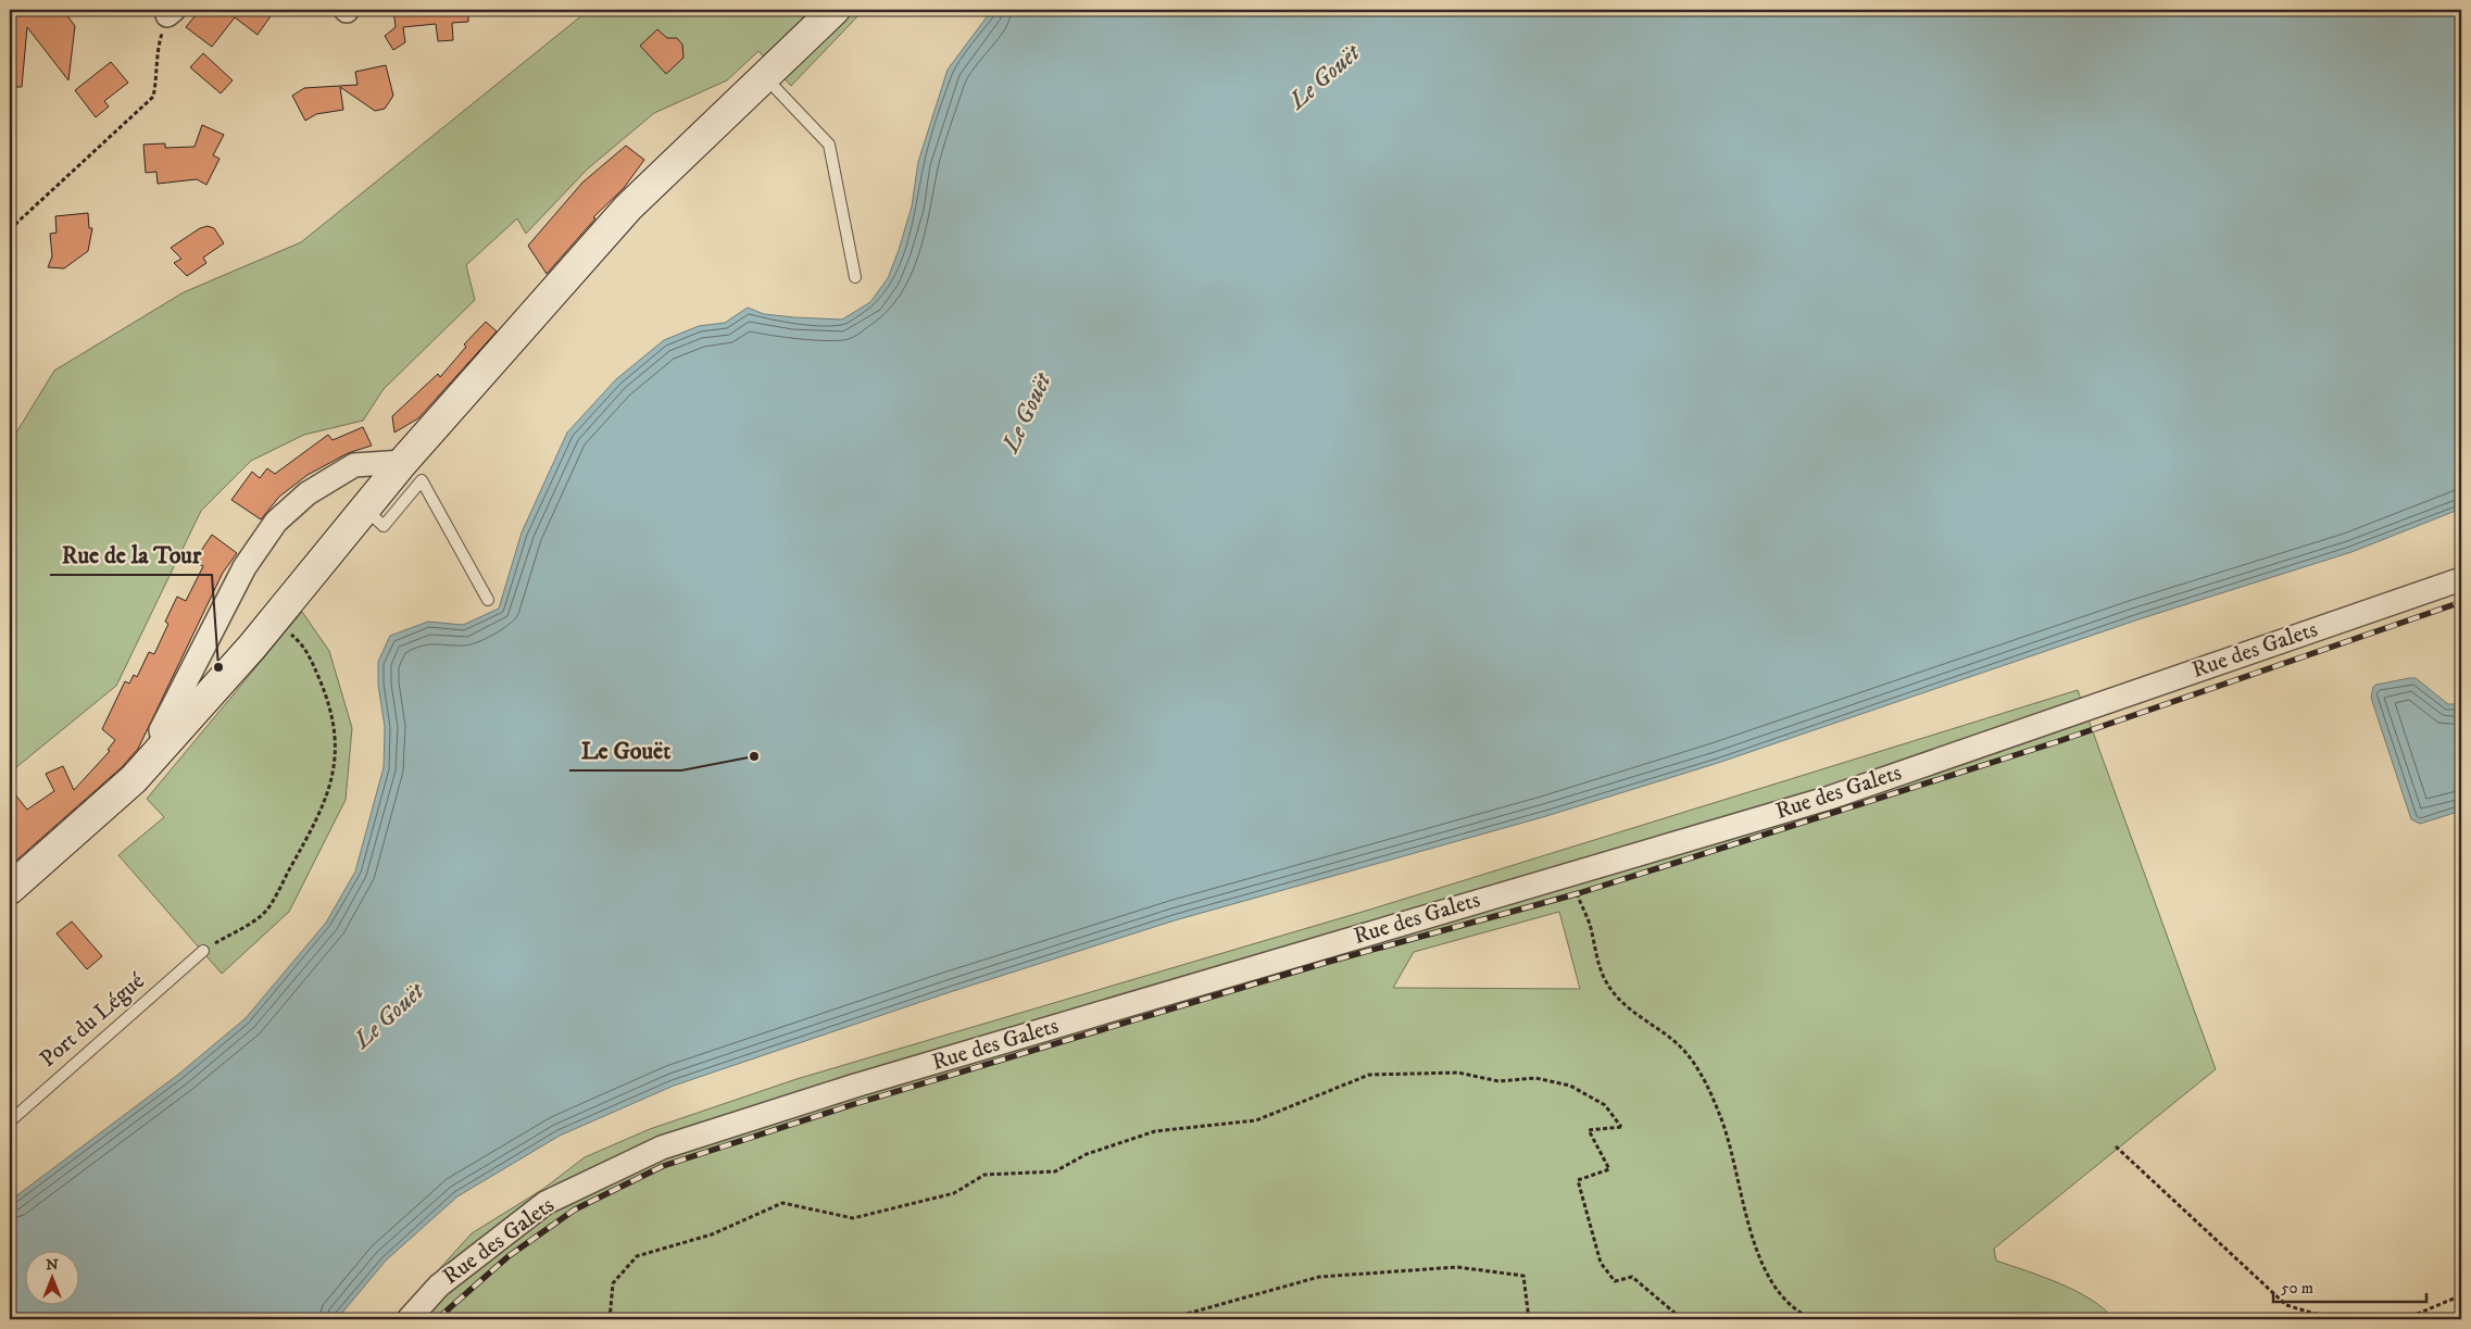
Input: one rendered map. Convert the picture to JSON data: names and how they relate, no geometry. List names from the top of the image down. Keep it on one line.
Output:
{"streets":{"street":["Rue des Galets"],"lane":["Port du Légué"]},"water":["Le Gouët"],"places":["Rue de la Tour","Le Gouët"],"scale_bar":"50 m","north":"top"}
